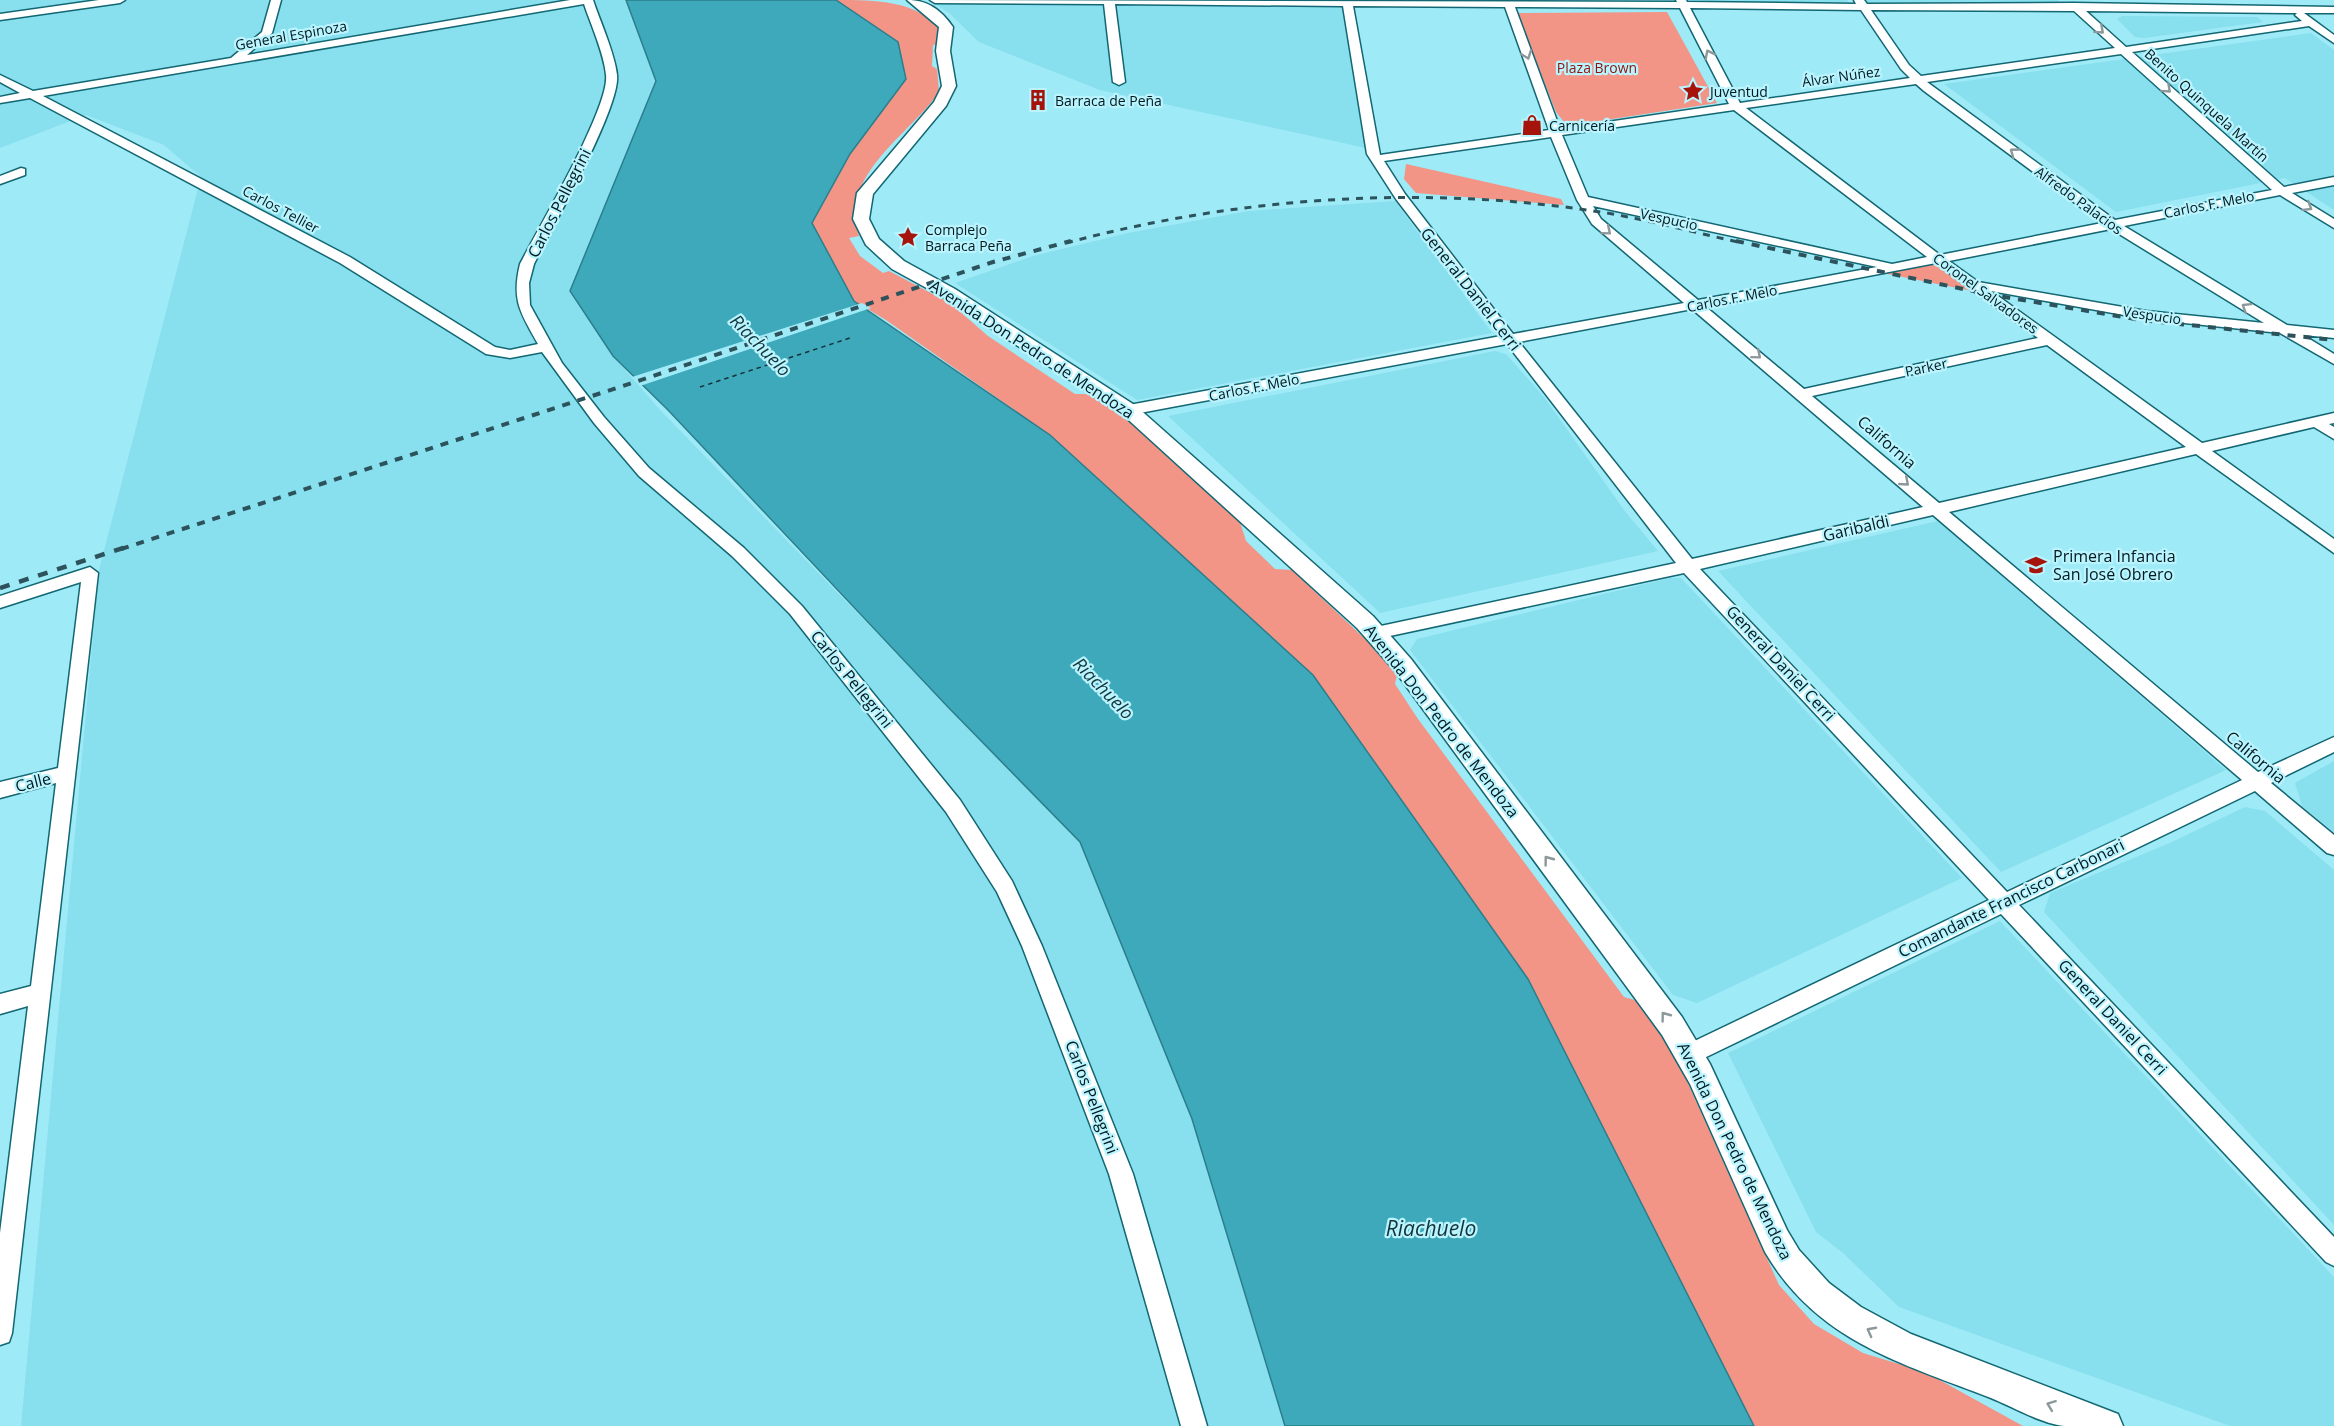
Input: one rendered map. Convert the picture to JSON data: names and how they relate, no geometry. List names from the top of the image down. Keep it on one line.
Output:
{"streets":{"main road":["Avenida Don Pedro de Mendoza"],"street":["General Espinoza","Álvar Núñez","Benito Quinquela Martín","Alfredo Palacios","Carlos Pellegrini","Carlos F. Melo","Carlos Tellier","Vespucio","General Daniel Cerri","Coronel Salvadores","Parker","California","Garibaldi","Calle","Comandante Francisco Carbonari"]},"crossings":[["General Espinoza","Carlos Pellegrini"],["General Espinoza","Carlos Tellier"],["Álvar Núñez","Benito Quinquela Martín"],["Álvar Núñez","Alfredo Palacios"],["Álvar Núñez","General Daniel Cerri"],["Álvar Núñez","Coronel Salvadores"],["Álvar Núñez","California"],["Benito Quinquela Martín","Carlos F. Melo"],["Alfredo Palacios","Carlos F. Melo"],["Alfredo Palacios","Vespucio"],["Carlos Pellegrini","Carlos Tellier"],["Carlos F. Melo","Vespucio"],["Carlos F. Melo","General Daniel Cerri"],["Carlos F. Melo","Coronel Salvadores"],["Carlos F. Melo","Avenida Don Pedro de Mendoza"],["Carlos F. Melo","California"],["Vespucio","Coronel Salvadores"],["Vespucio","California"],["General Daniel Cerri","Garibaldi"],["General Daniel Cerri","Comandante Francisco Carbonari"],["Coronel Salvadores","Parker"],["Coronel Salvadores","Garibaldi"],["Avenida Don Pedro de Mendoza","Garibaldi"],["Avenida Don Pedro de Mendoza","Comandante Francisco Carbonari"],["Parker","California"],["California","Garibaldi"],["California","Comandante Francisco Carbonari"]],"one_way":["Benito Quinquela Martín","Alfredo Palacios","Avenida Don Pedro de Mendoza","California"],"water":["Riachuelo"],"parks":["Plaza Brown"],"places":{"place":["Juventud","Complejo Barraca Peña"],"building":["Barraca de Peña"],"shop":["Carnicería"],"school or university":["Primera Infancia San José Obrero"]}}
